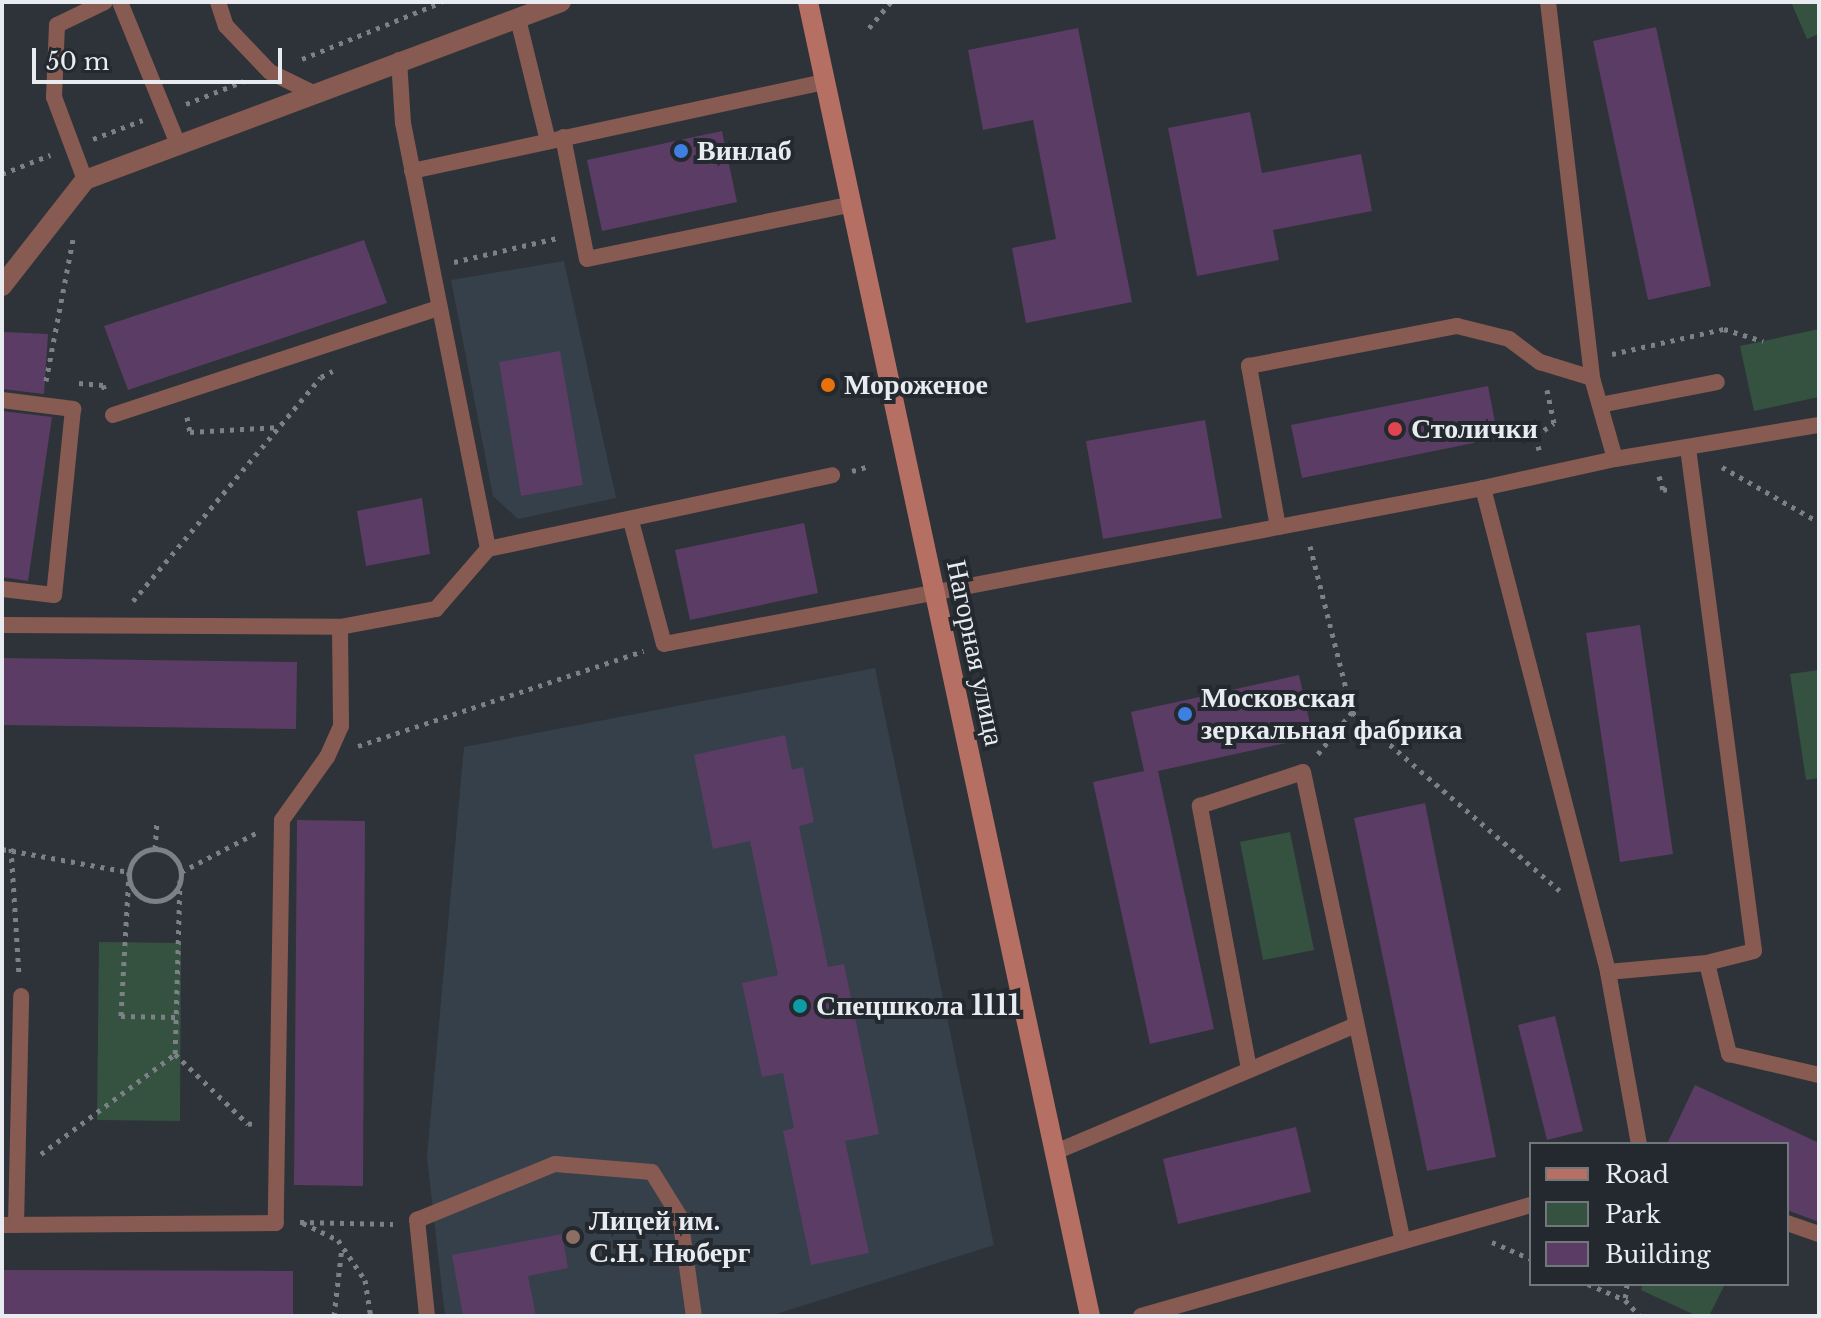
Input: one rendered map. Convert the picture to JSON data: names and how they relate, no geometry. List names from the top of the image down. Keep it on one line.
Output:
{"streets":{"street":["Нагорная улица"]},"places":["Винлаб","Мороженое","Столички","Московская зеркальная фабрика","Спецшкола 1111","Лицей им. С.Н. Нюберг"],"legend":["Road","Park","Building"],"scale_bar":"50 m"}
